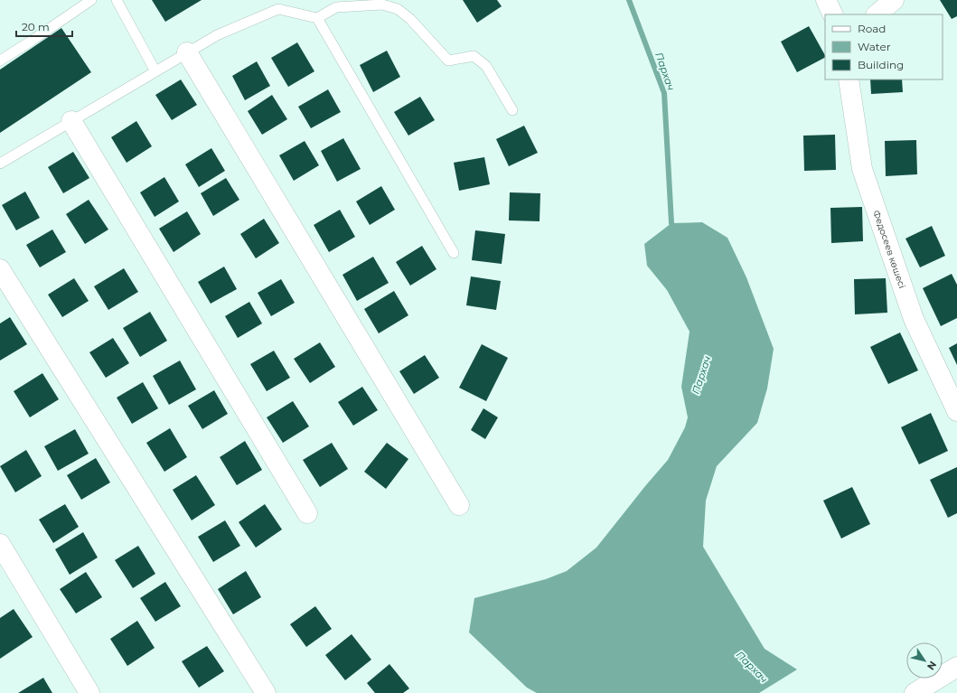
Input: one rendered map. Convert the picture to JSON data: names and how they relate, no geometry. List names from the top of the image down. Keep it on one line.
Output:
{"streets":{"street":["Федосеев көшесі"]},"water":["Пархач"],"legend":["Road","Water","Building"],"scale_bar":"20 m","north":"bottom right"}
